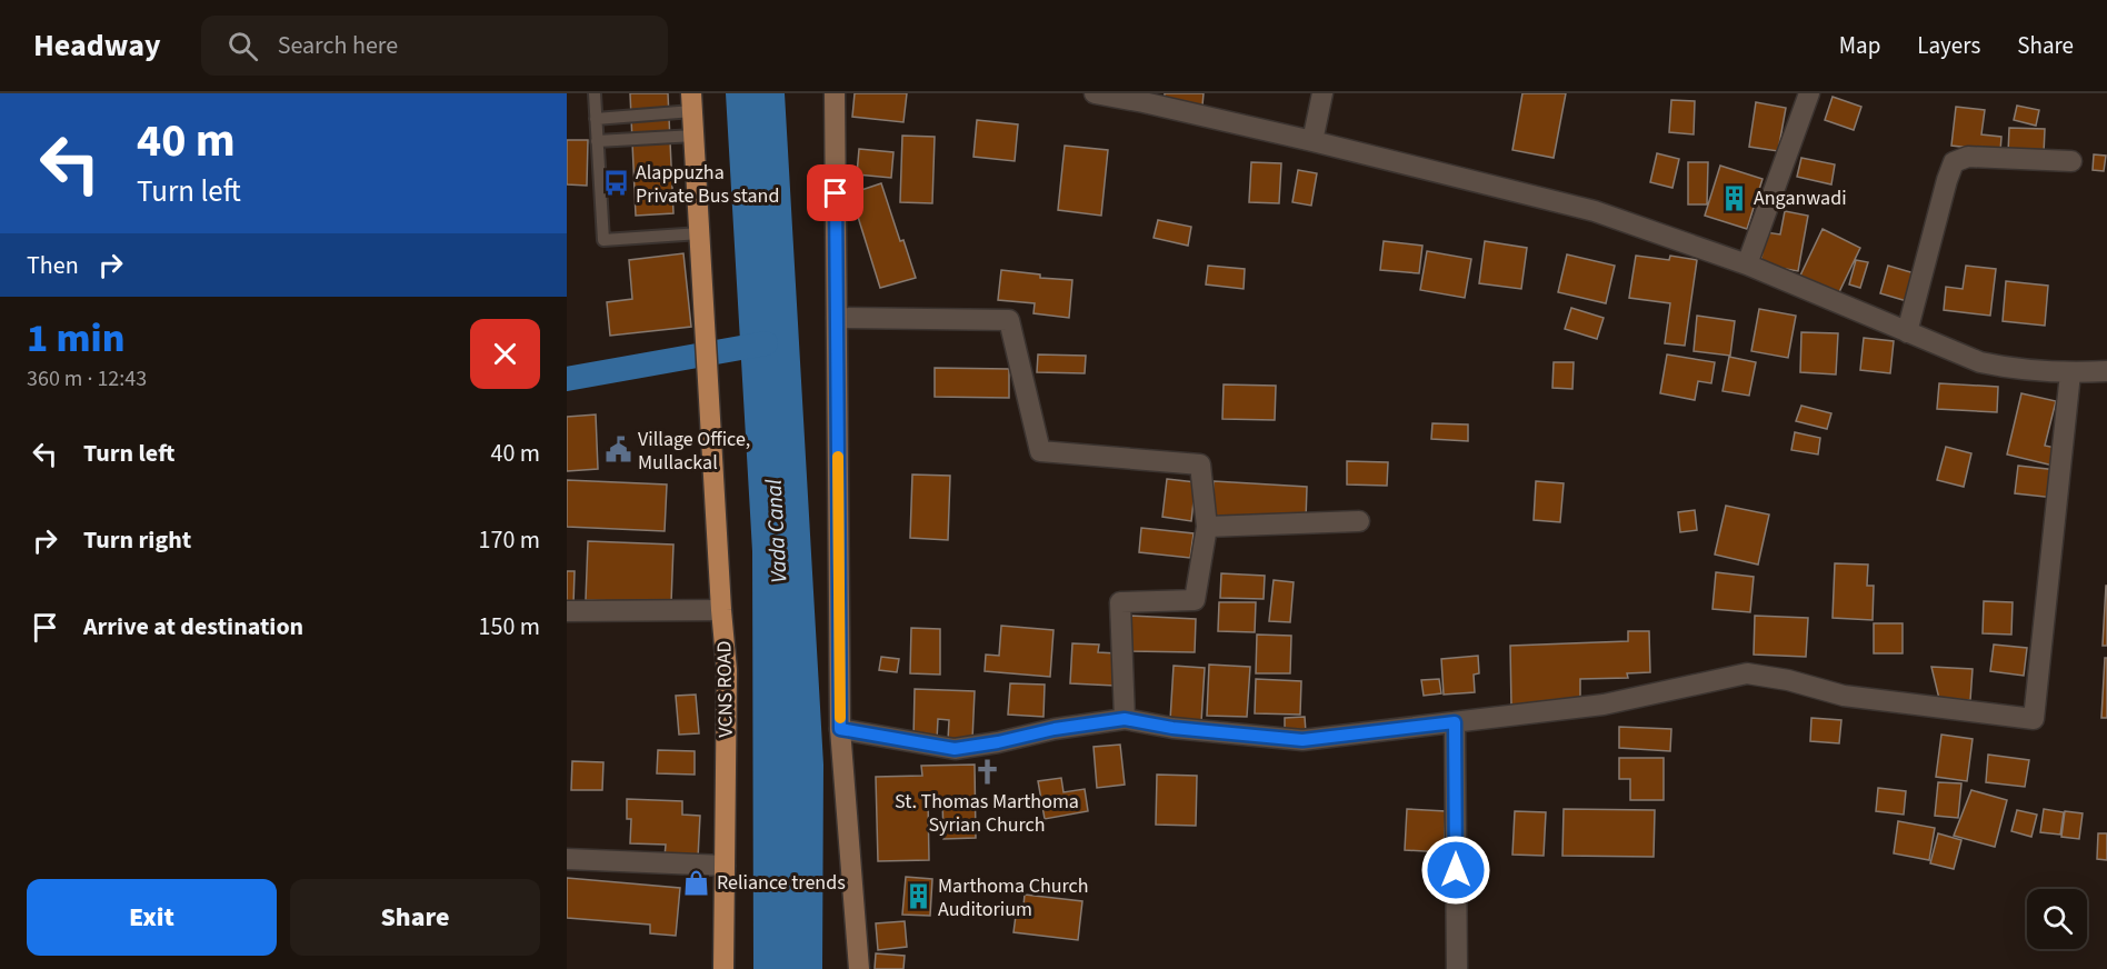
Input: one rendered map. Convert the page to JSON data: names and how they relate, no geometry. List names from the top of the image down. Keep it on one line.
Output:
{"streets":{"main road":["VCNS ROAD"]},"water":["Vada Canal"],"places":{"bus stop":["Alappuzha Private Bus stand"],"building":["Anganwadi","Marthoma Church Auditorium"],"public building":["Village Office, Mullackal"],"church":["St. Thomas Marthoma Syrian Church"],"shop":["Reliance trends"]},"page":{"header":"Headway","search":"Search here","nav":["Map","Layers","Share"],"turn":["40 m","Turn left"],"then":"Then","heading":["1 min","360 m · 12:43"],"list":[{"name":"Turn left","value":"40 m"},{"name":"Turn right","value":"170 m"},{"name":"Arrive at destination","value":"150 m"}],"buttons":["Exit","Share"]}}
